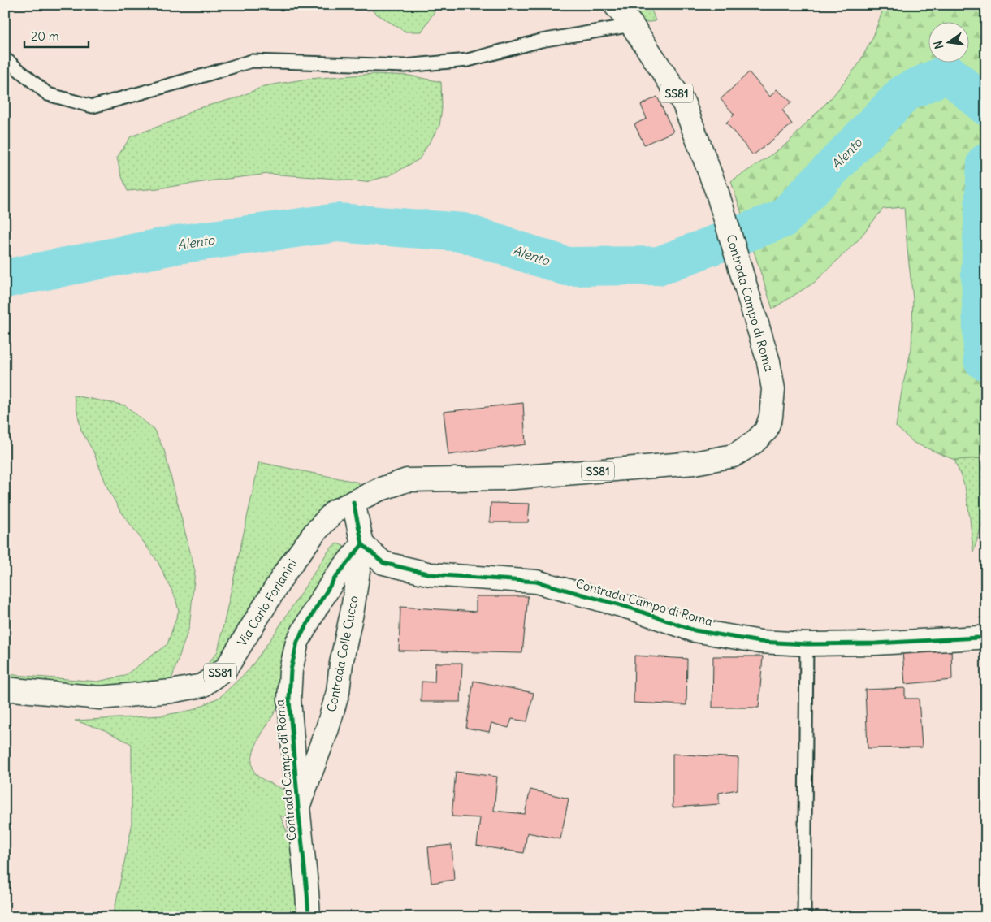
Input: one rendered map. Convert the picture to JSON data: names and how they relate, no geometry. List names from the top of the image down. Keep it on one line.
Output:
{"streets":{"street":["SS81","Contrada Campo di Roma","Via Carlo Forlanini","Contrada Colle Cucco"]},"crossings":[["SS81","Contrada Campo di Roma"],["Contrada Campo di Roma","Via Carlo Forlanini"],["Contrada Campo di Roma","Contrada Colle Cucco"]],"water":["Alento"],"scale_bar":"20 m","north":"left"}
